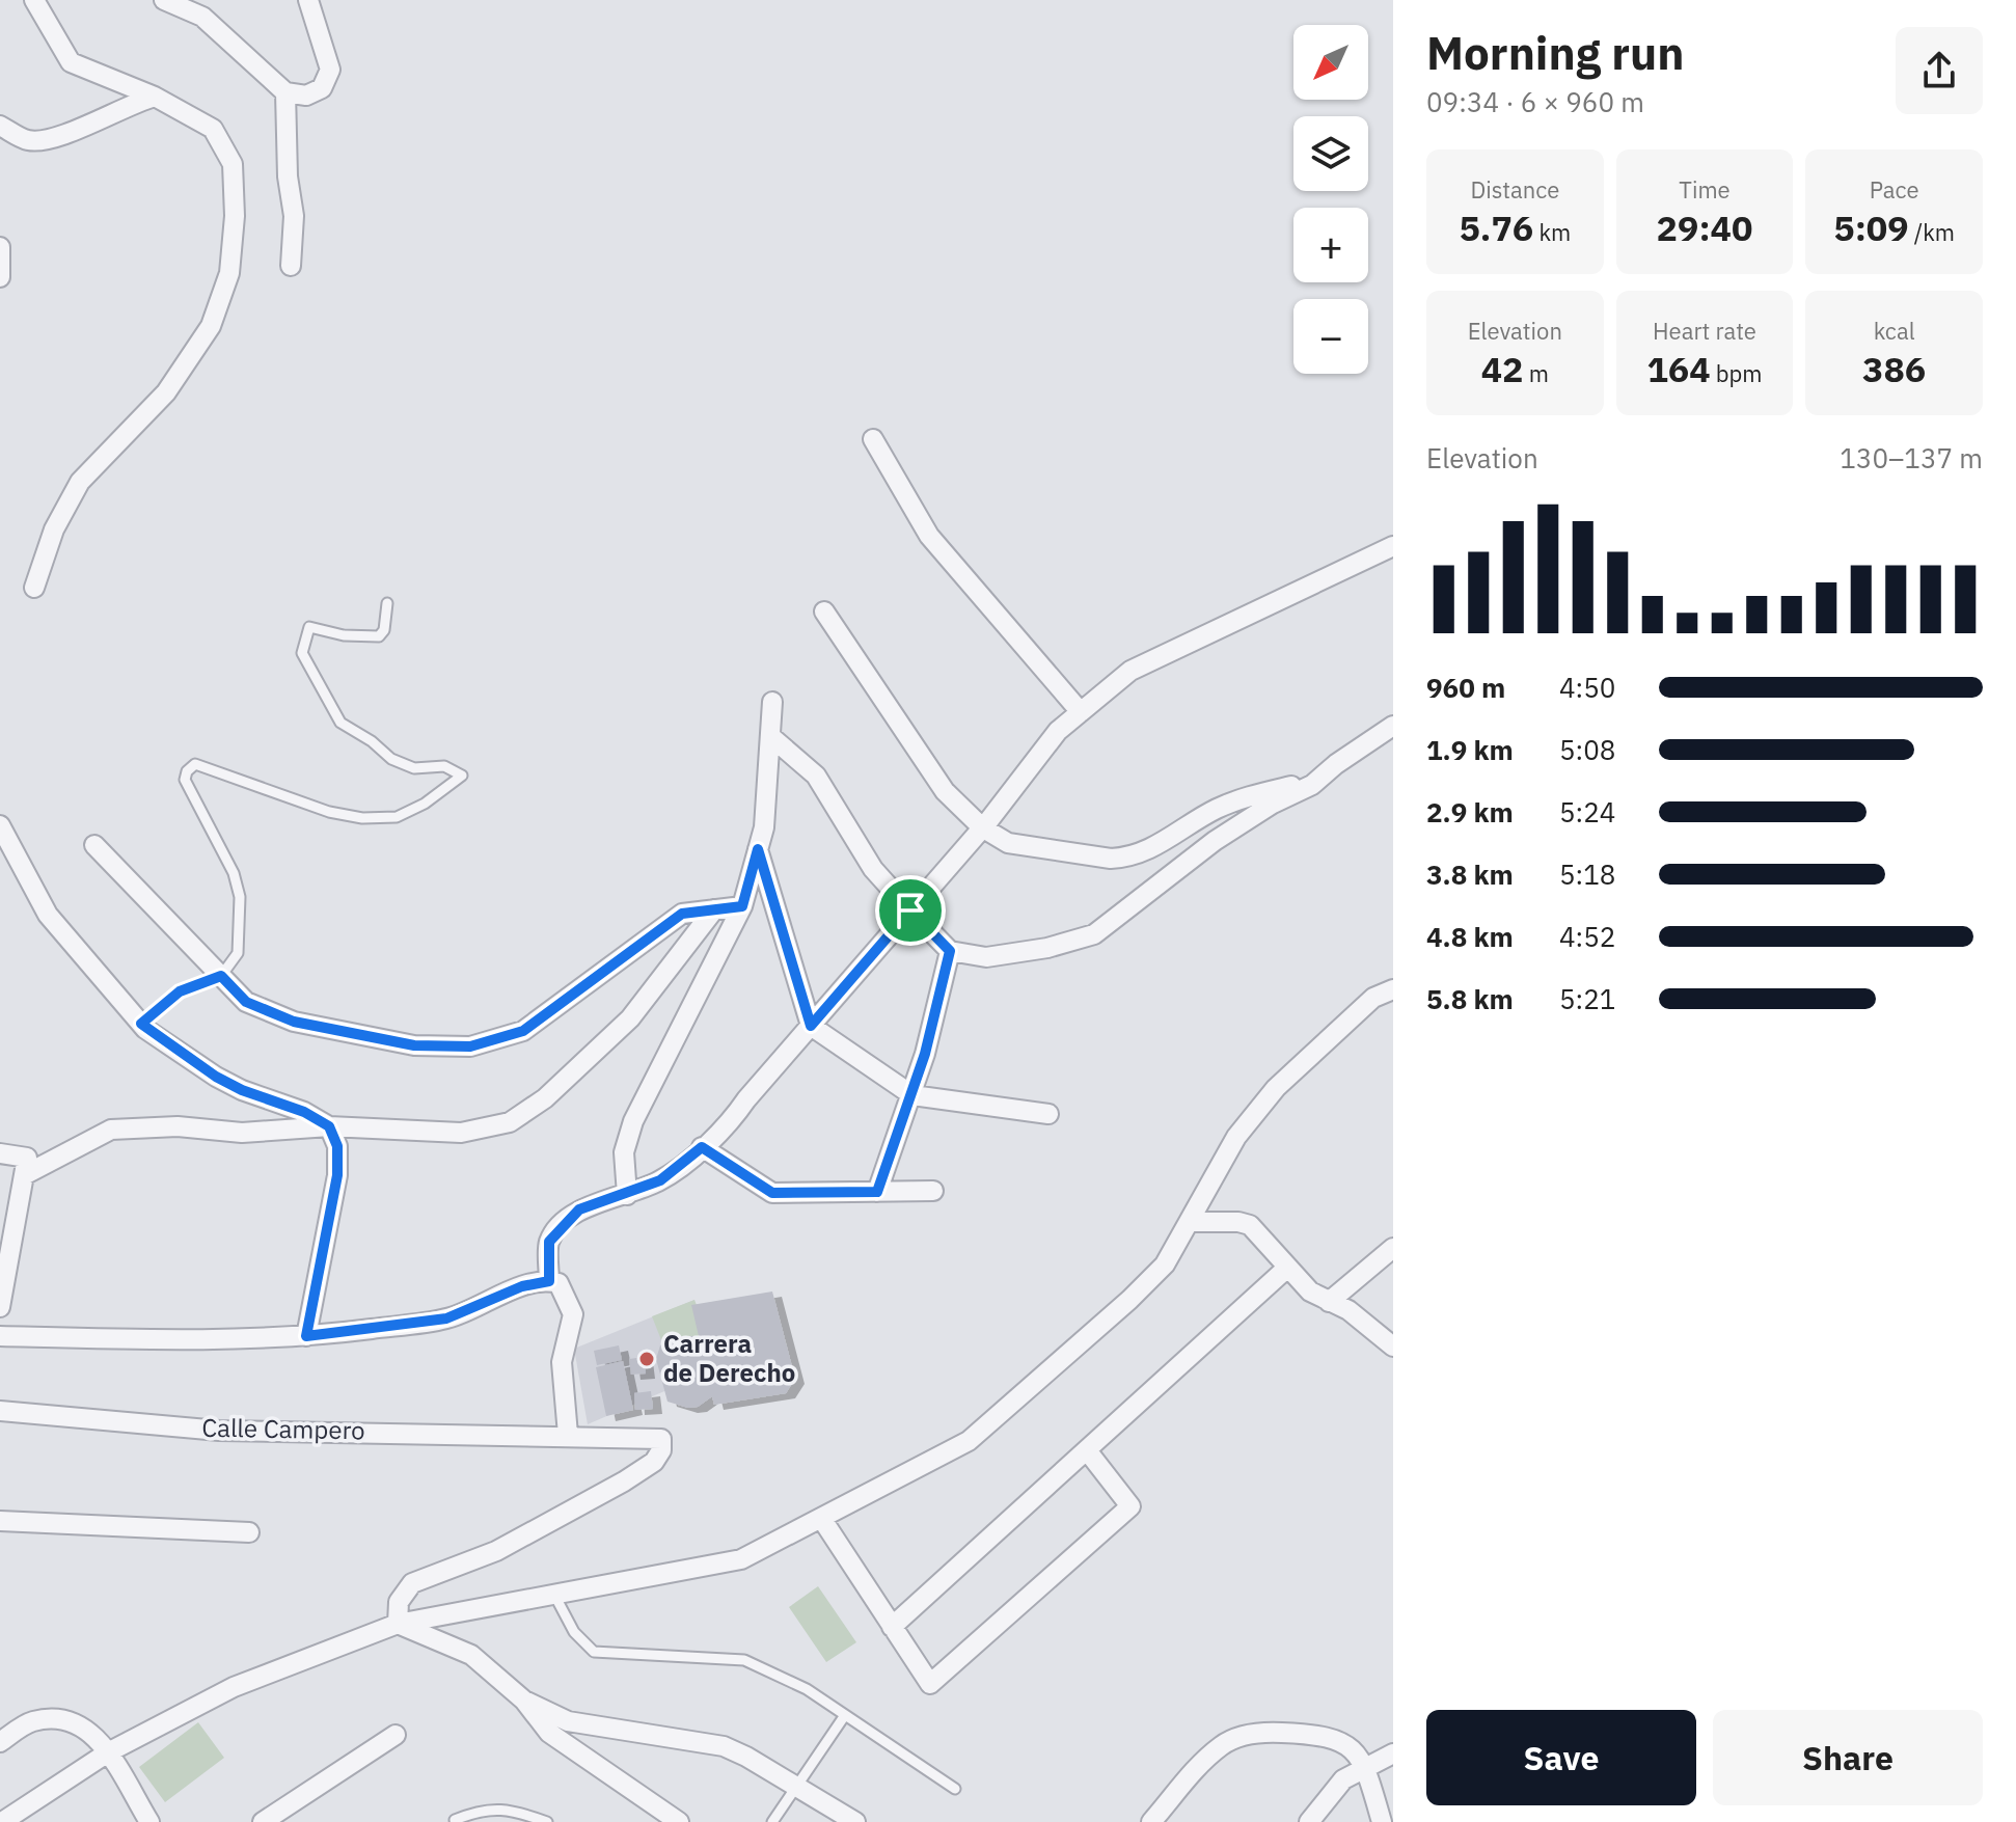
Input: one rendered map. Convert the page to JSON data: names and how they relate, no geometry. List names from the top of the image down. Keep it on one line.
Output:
{"streets":{"street":["Calle Campero"]},"places":["Carrera de Derecho"],"north":"bottom left","page":{"heading":["Morning run","09:34 · 6 × 960 m"],"map_buttons":["+","−"],"stats":[["Distance","5.76 km"],["Time","29:40"],["Pace","5:09 /km"],["Elevation","42 m"],["Heart rate","164 bpm"],["kcal","386"]],"chart":["Elevation","130–137 m"],"list":[{"name":"960 m","note":"4:50"},{"name":"1.9 km","note":"5:08"},{"name":"2.9 km","note":"5:24"},{"name":"3.8 km","note":"5:18"},{"name":"4.8 km","note":"4:52"},{"name":"5.8 km","note":"5:21"}],"buttons":["Save","Share"]}}
